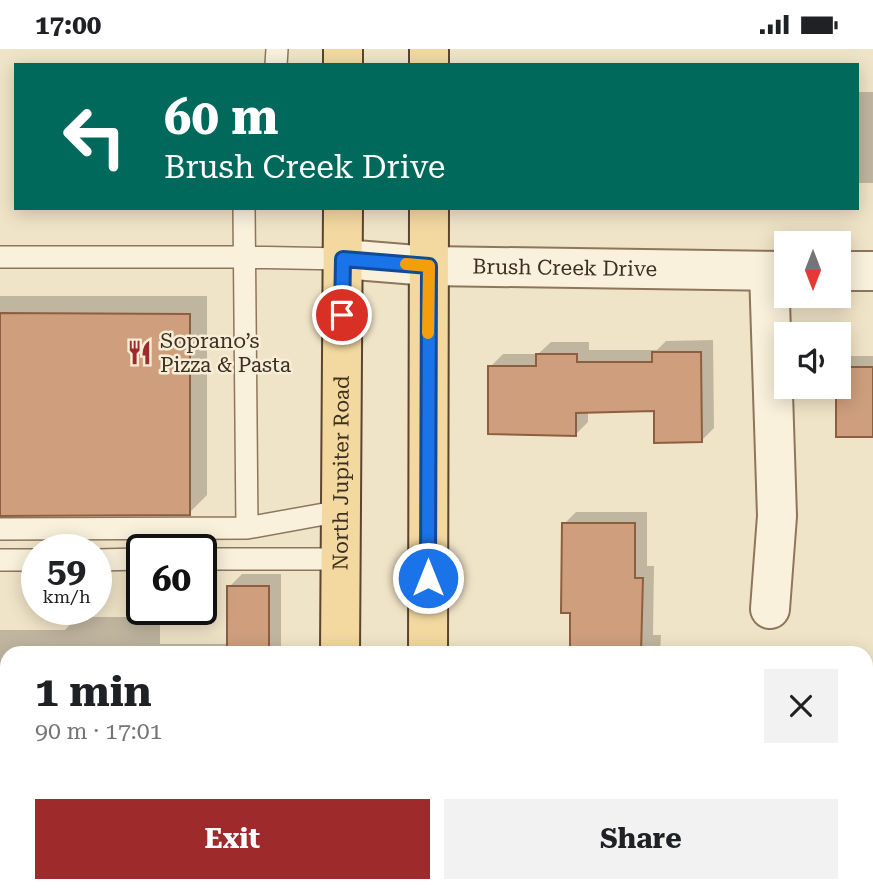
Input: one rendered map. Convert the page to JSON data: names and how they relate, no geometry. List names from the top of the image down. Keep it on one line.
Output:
{"streets":{"main road":["North Jupiter Road"],"street":["Brush Creek Drive"]},"crossings":[["Brush Creek Drive","North Jupiter Road"]],"places":{"restaurant":["Soprano’s Pizza & Pasta"]},"north":"bottom","page":{"status":"17:00","turn":["60 m","Brush Creek Drive"],"speed":"59 km/h","limit":"60","heading":["1 min","90 m · 17:01"],"buttons":["Exit","Share"]}}
